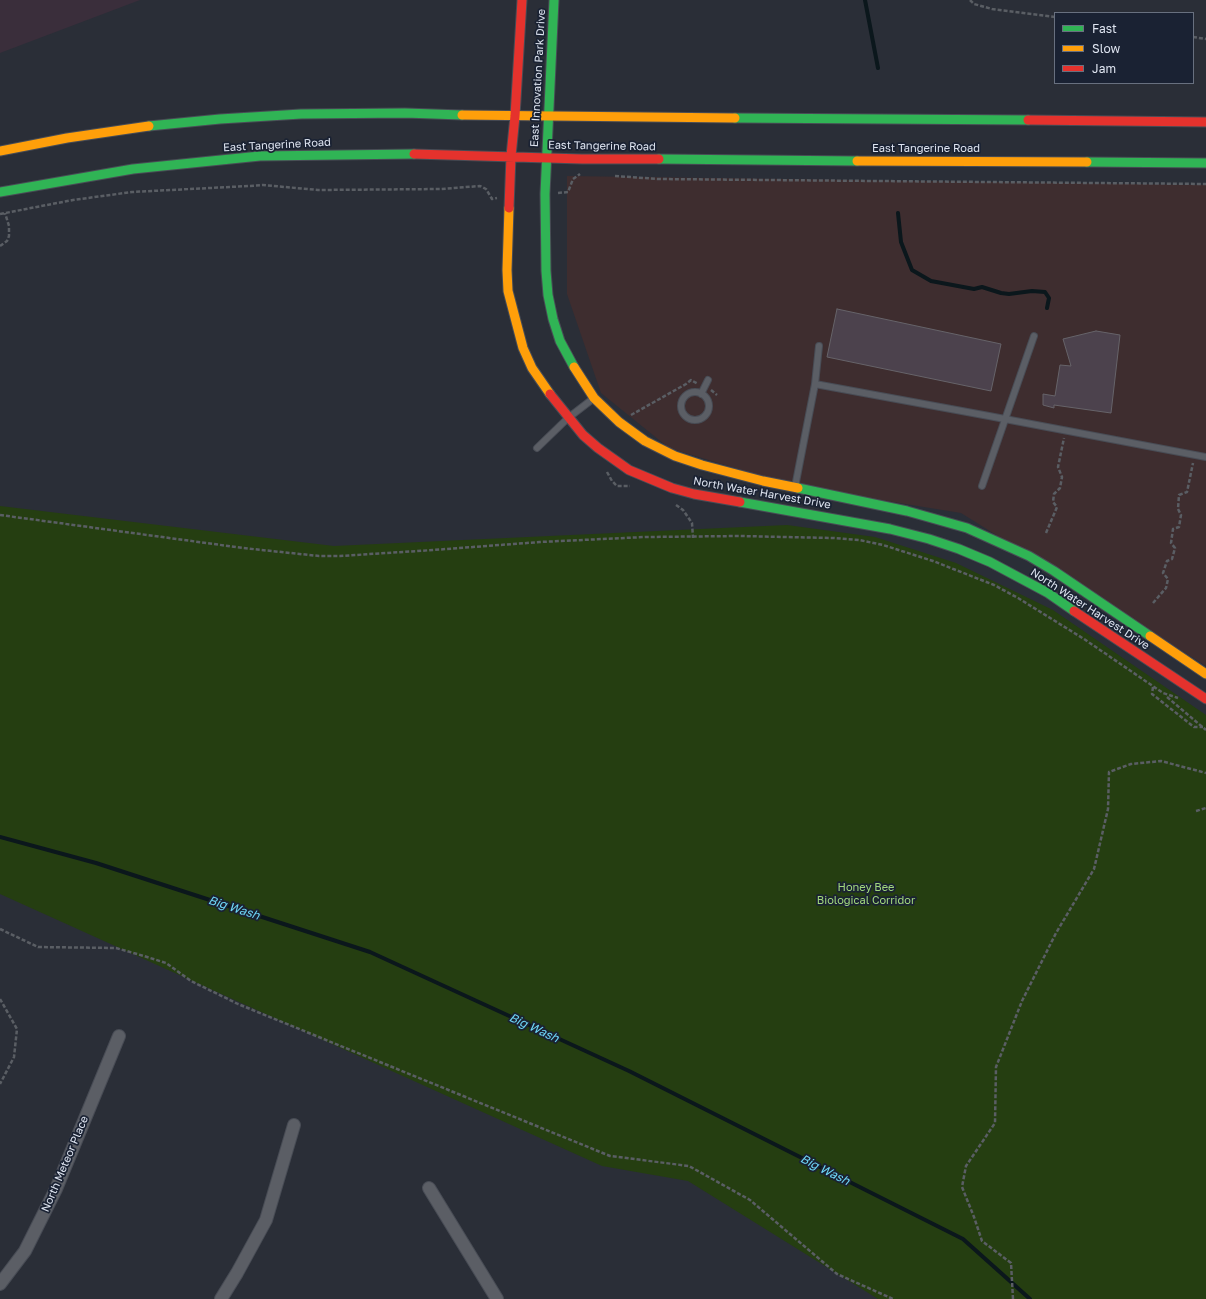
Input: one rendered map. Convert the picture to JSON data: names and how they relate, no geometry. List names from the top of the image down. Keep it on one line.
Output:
{"streets":{"main road":["East Innovation Park Drive","East Tangerine Road","North Water Harvest Drive"],"street":["North Meteor Place"]},"crossings":[["East Innovation Park Drive","East Tangerine Road"],["East Innovation Park Drive","North Water Harvest Drive"],["East Tangerine Road","North Water Harvest Drive"]],"water":["Big Wash"],"parks":["Honey Bee Biological Corridor"],"legend":["Fast","Slow","Jam"]}
